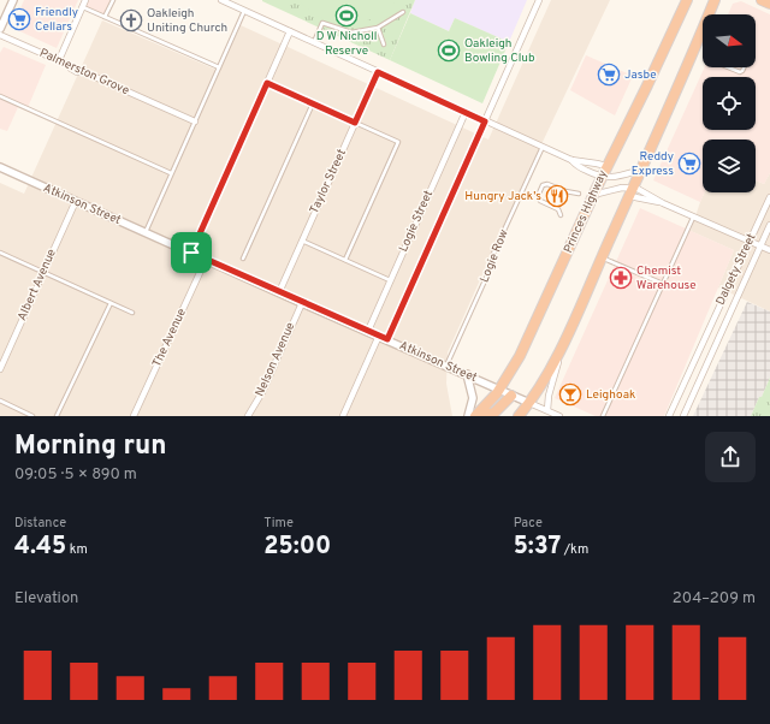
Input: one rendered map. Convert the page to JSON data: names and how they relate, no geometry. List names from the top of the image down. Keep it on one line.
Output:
{"streets":{"highway":["Princes Highway"],"street":["Palmerston Grove","Taylor Street","Atkinson Street","Logie Street","Dalgety Street","Albert Avenue","The Avenue","Nelson Avenue"],"lane":["Logie Row"]},"crossings":[["Taylor Street","Atkinson Street"],["Atkinson Street","Princes Highway"],["Atkinson Street","Logie Street"],["Atkinson Street","Logie Row"],["Atkinson Street","Albert Avenue"],["Atkinson Street","The Avenue"],["Atkinson Street","Nelson Avenue"]],"places":{"sports":["D W Nicholl Reserve","Oakleigh Bowling Club"],"supermarket":["Friendly Cellars","Jasbe","Reddy Express"],"church":["Oakleigh Uniting Church"],"restaurant":["Hungry Jack's"],"pharmacy":["Chemist Warehouse"],"bar":["Leighoak"]},"north":"right","page":{"heading":["Morning run","09:05 · 5 × 890 m"],"stats":[["Distance","4.45 km"],["Time","25:00"],["Pace","5:37 /km"]],"chart":["Elevation","204–209 m"]}}
